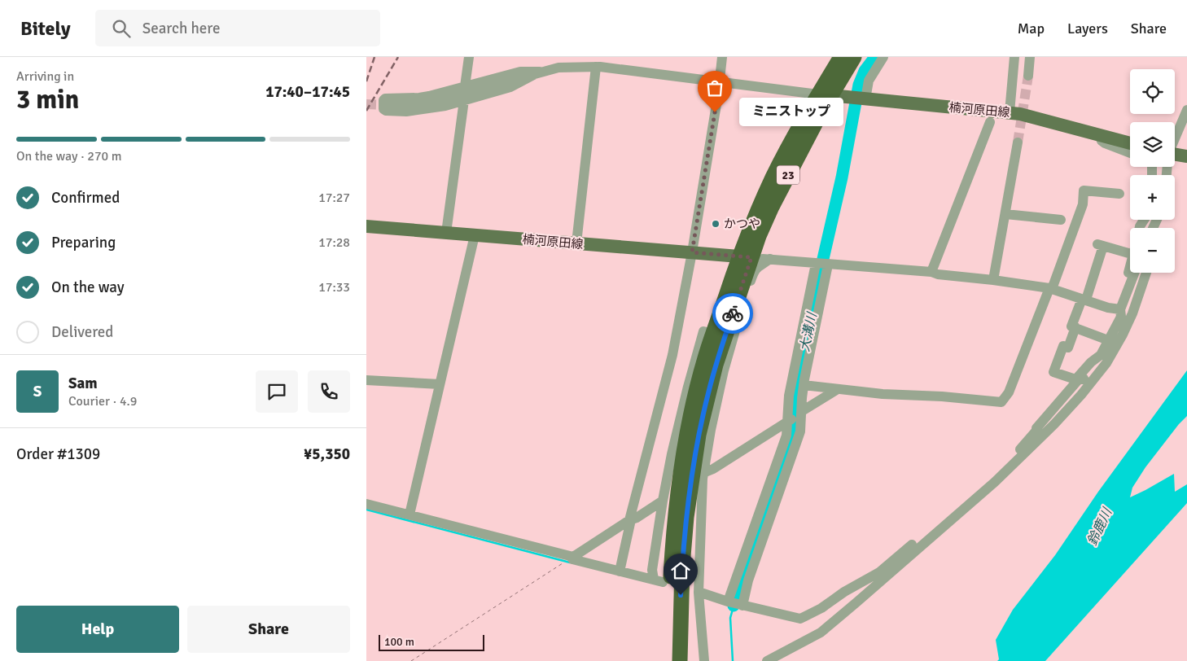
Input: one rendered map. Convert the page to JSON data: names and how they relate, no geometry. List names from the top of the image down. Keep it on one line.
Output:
{"streets":{"highway":["23"],"main road":["楠河原田線"]},"crossings":[["楠河原田線","23"]],"water":["大溝川","鈴鹿川"],"places":["ミニストップ","かつや"],"scale_bar":"100 m","page":{"header":"Bitely","search":"Search here","nav":["Map","Layers","Share"],"heading":["3 min","Arriving in","17:40–17:45"],"panel":["Sam","Courier · 4.9","Order #1309","¥5,350"],"map_buttons":["+","−"],"bubble":"ミニストップ","bar":"On the way · 270 m","list":[["Confirmed","17:27"],["Preparing","17:28"],["On the way","17:33"],"Delivered"],"round":"S","buttons":["Help","Share"],"scale":"100 m"}}
